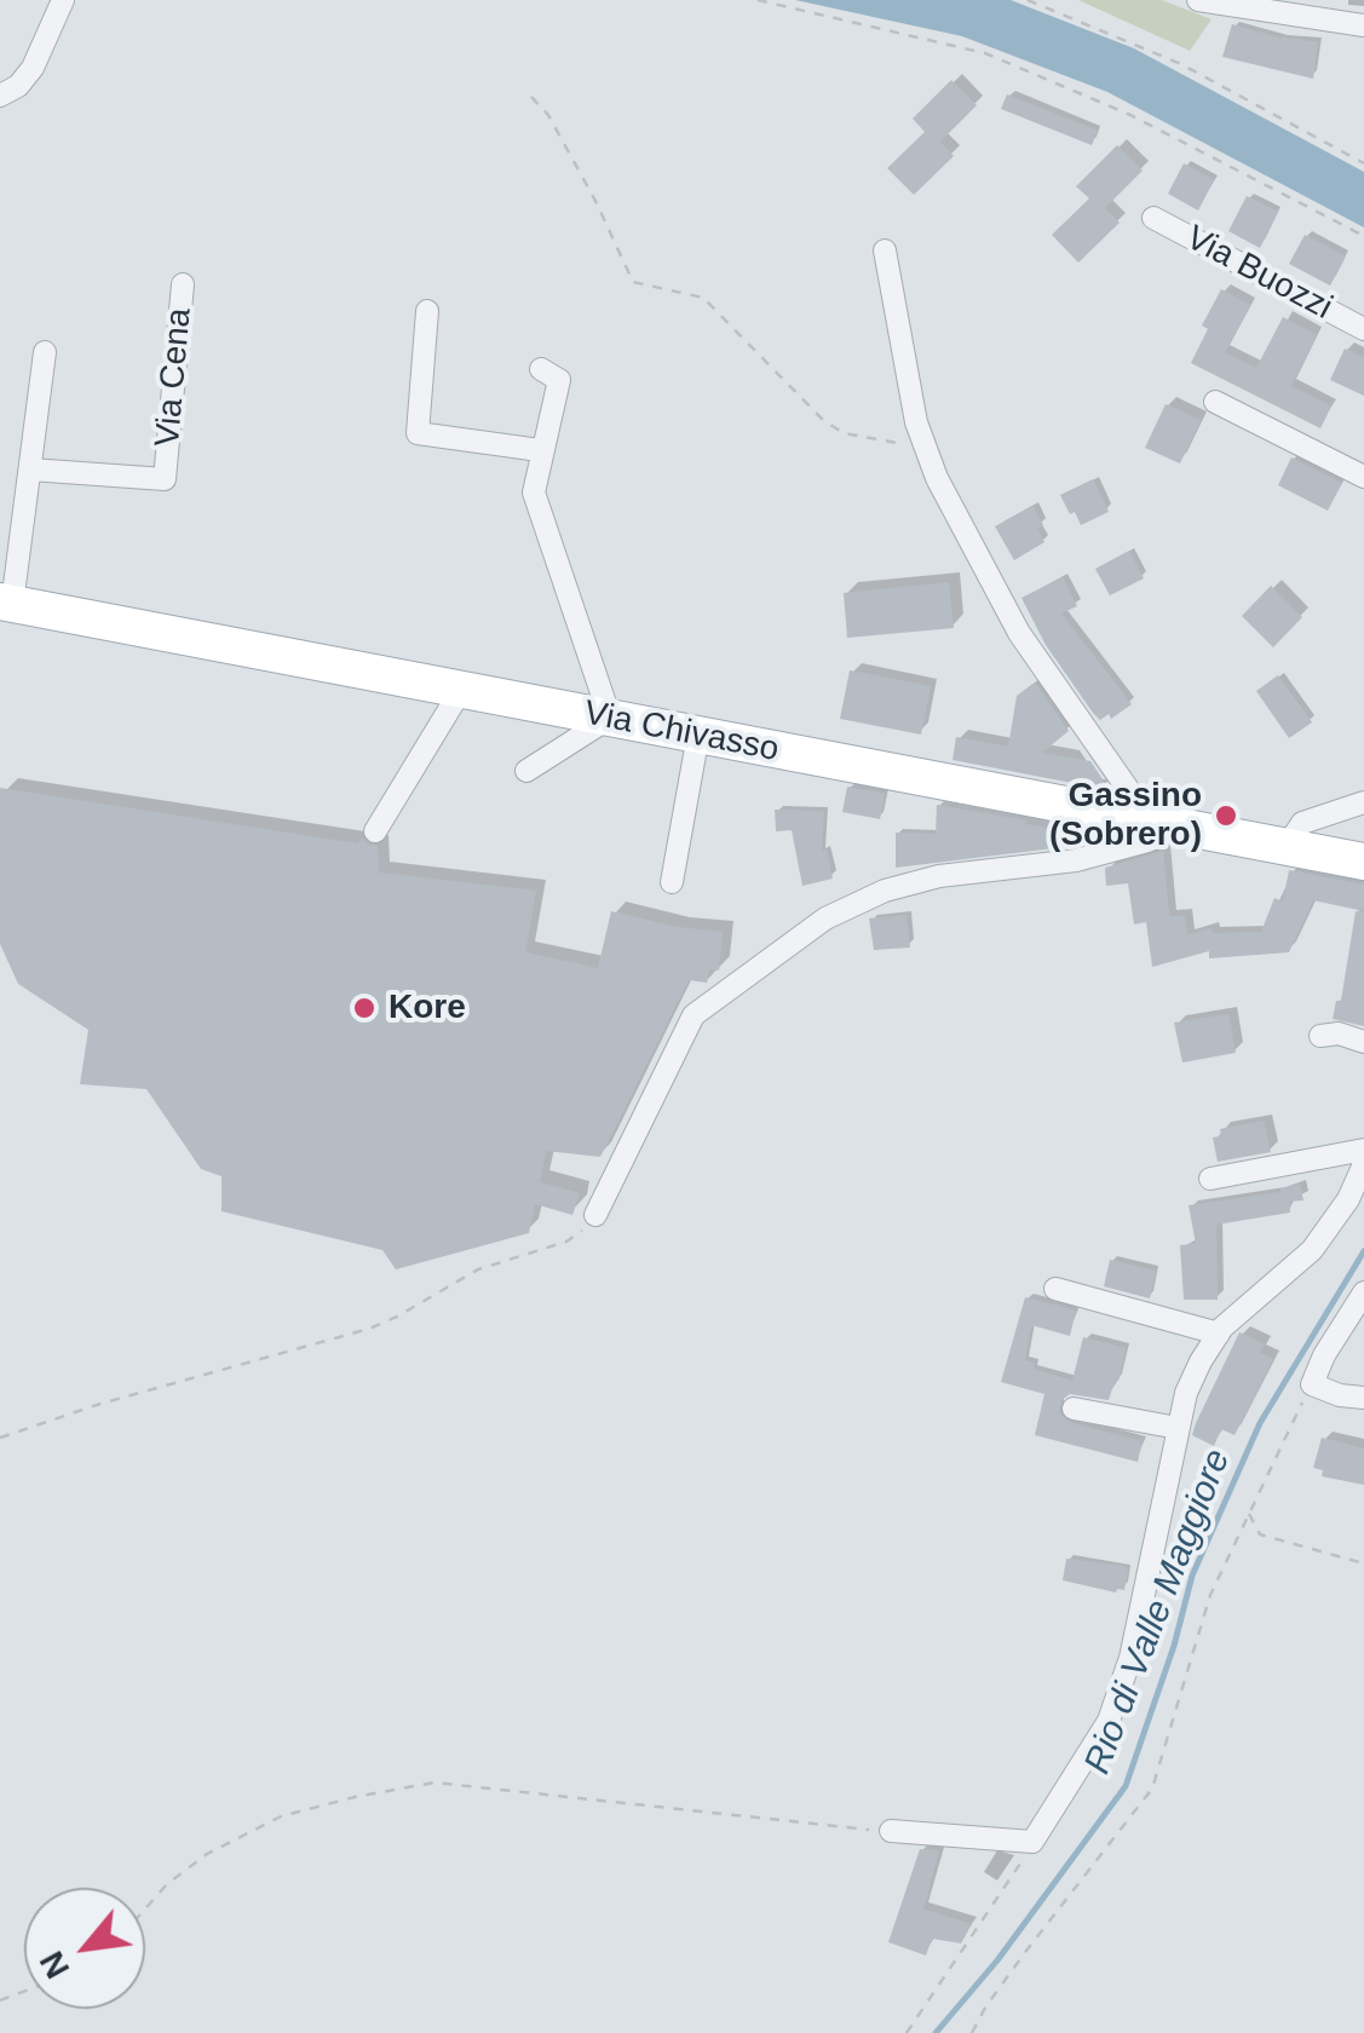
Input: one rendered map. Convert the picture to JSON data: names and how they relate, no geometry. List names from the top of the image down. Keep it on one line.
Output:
{"streets":{"main road":["Via Chivasso"],"street":["Via Buozzi","Via Cena"]},"water":["Rio di Valle Maggiore"],"places":["Gassino (Sobrero)","Kore"],"north":"bottom left"}
